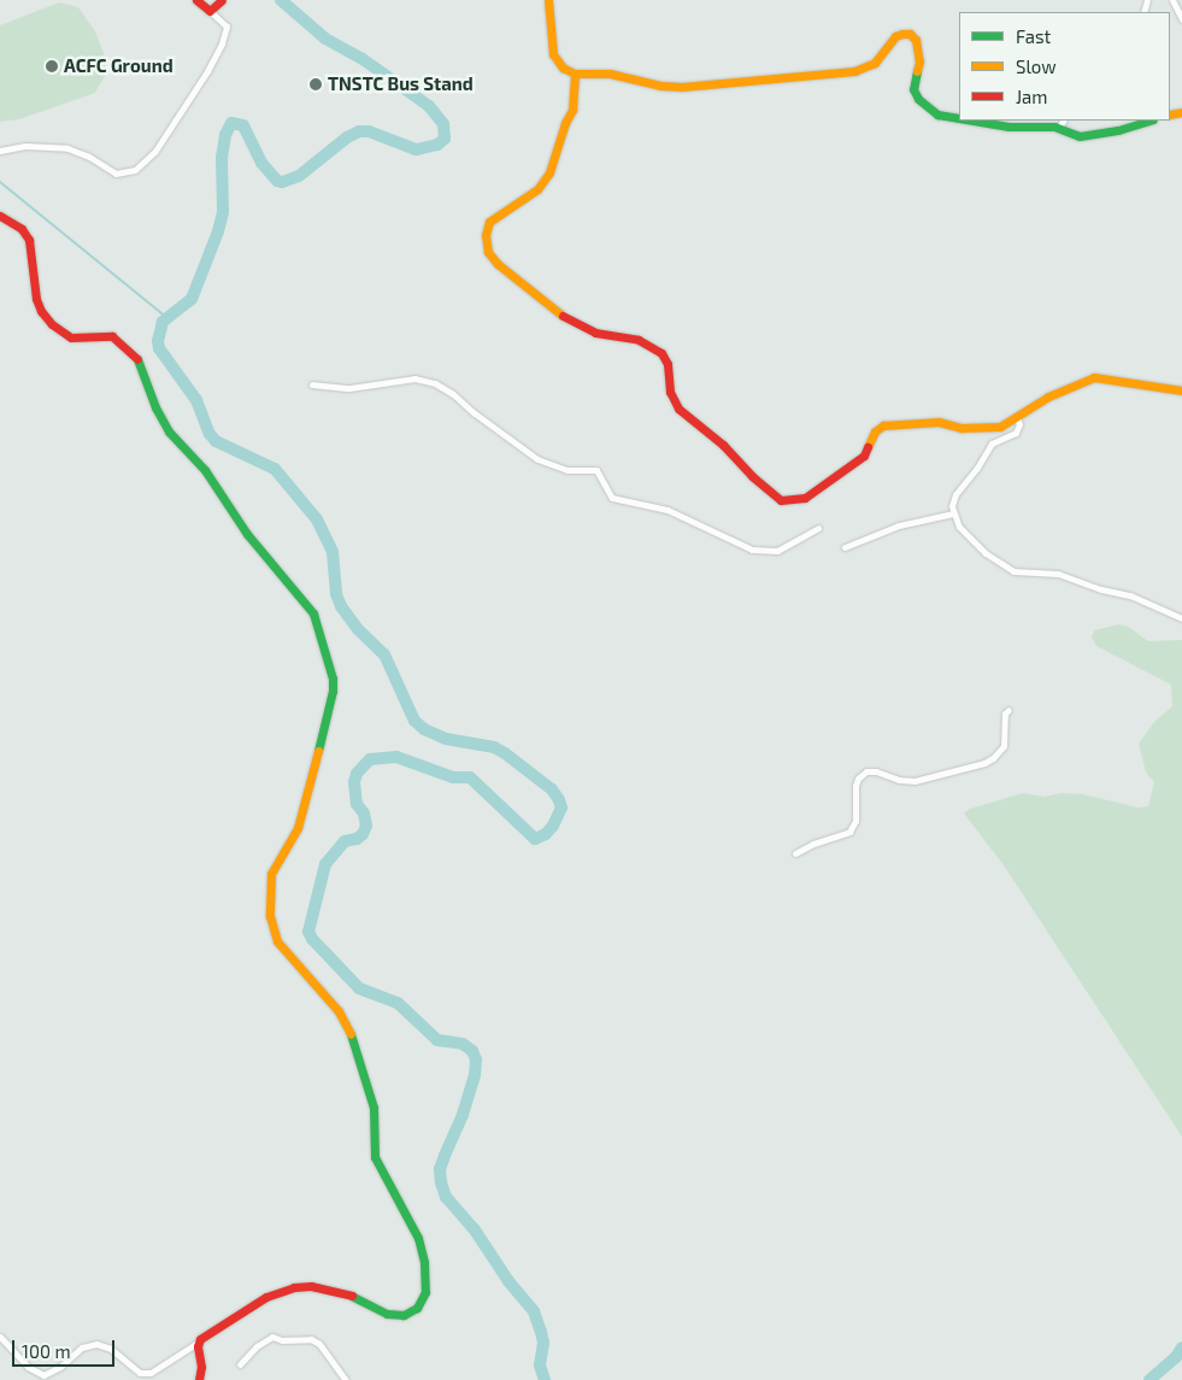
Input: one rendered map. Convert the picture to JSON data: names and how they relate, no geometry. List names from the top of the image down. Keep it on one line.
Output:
{"places":["ACFC Ground","TNSTC Bus Stand"],"legend":["Fast","Slow","Jam"],"scale_bar":"100 m"}
